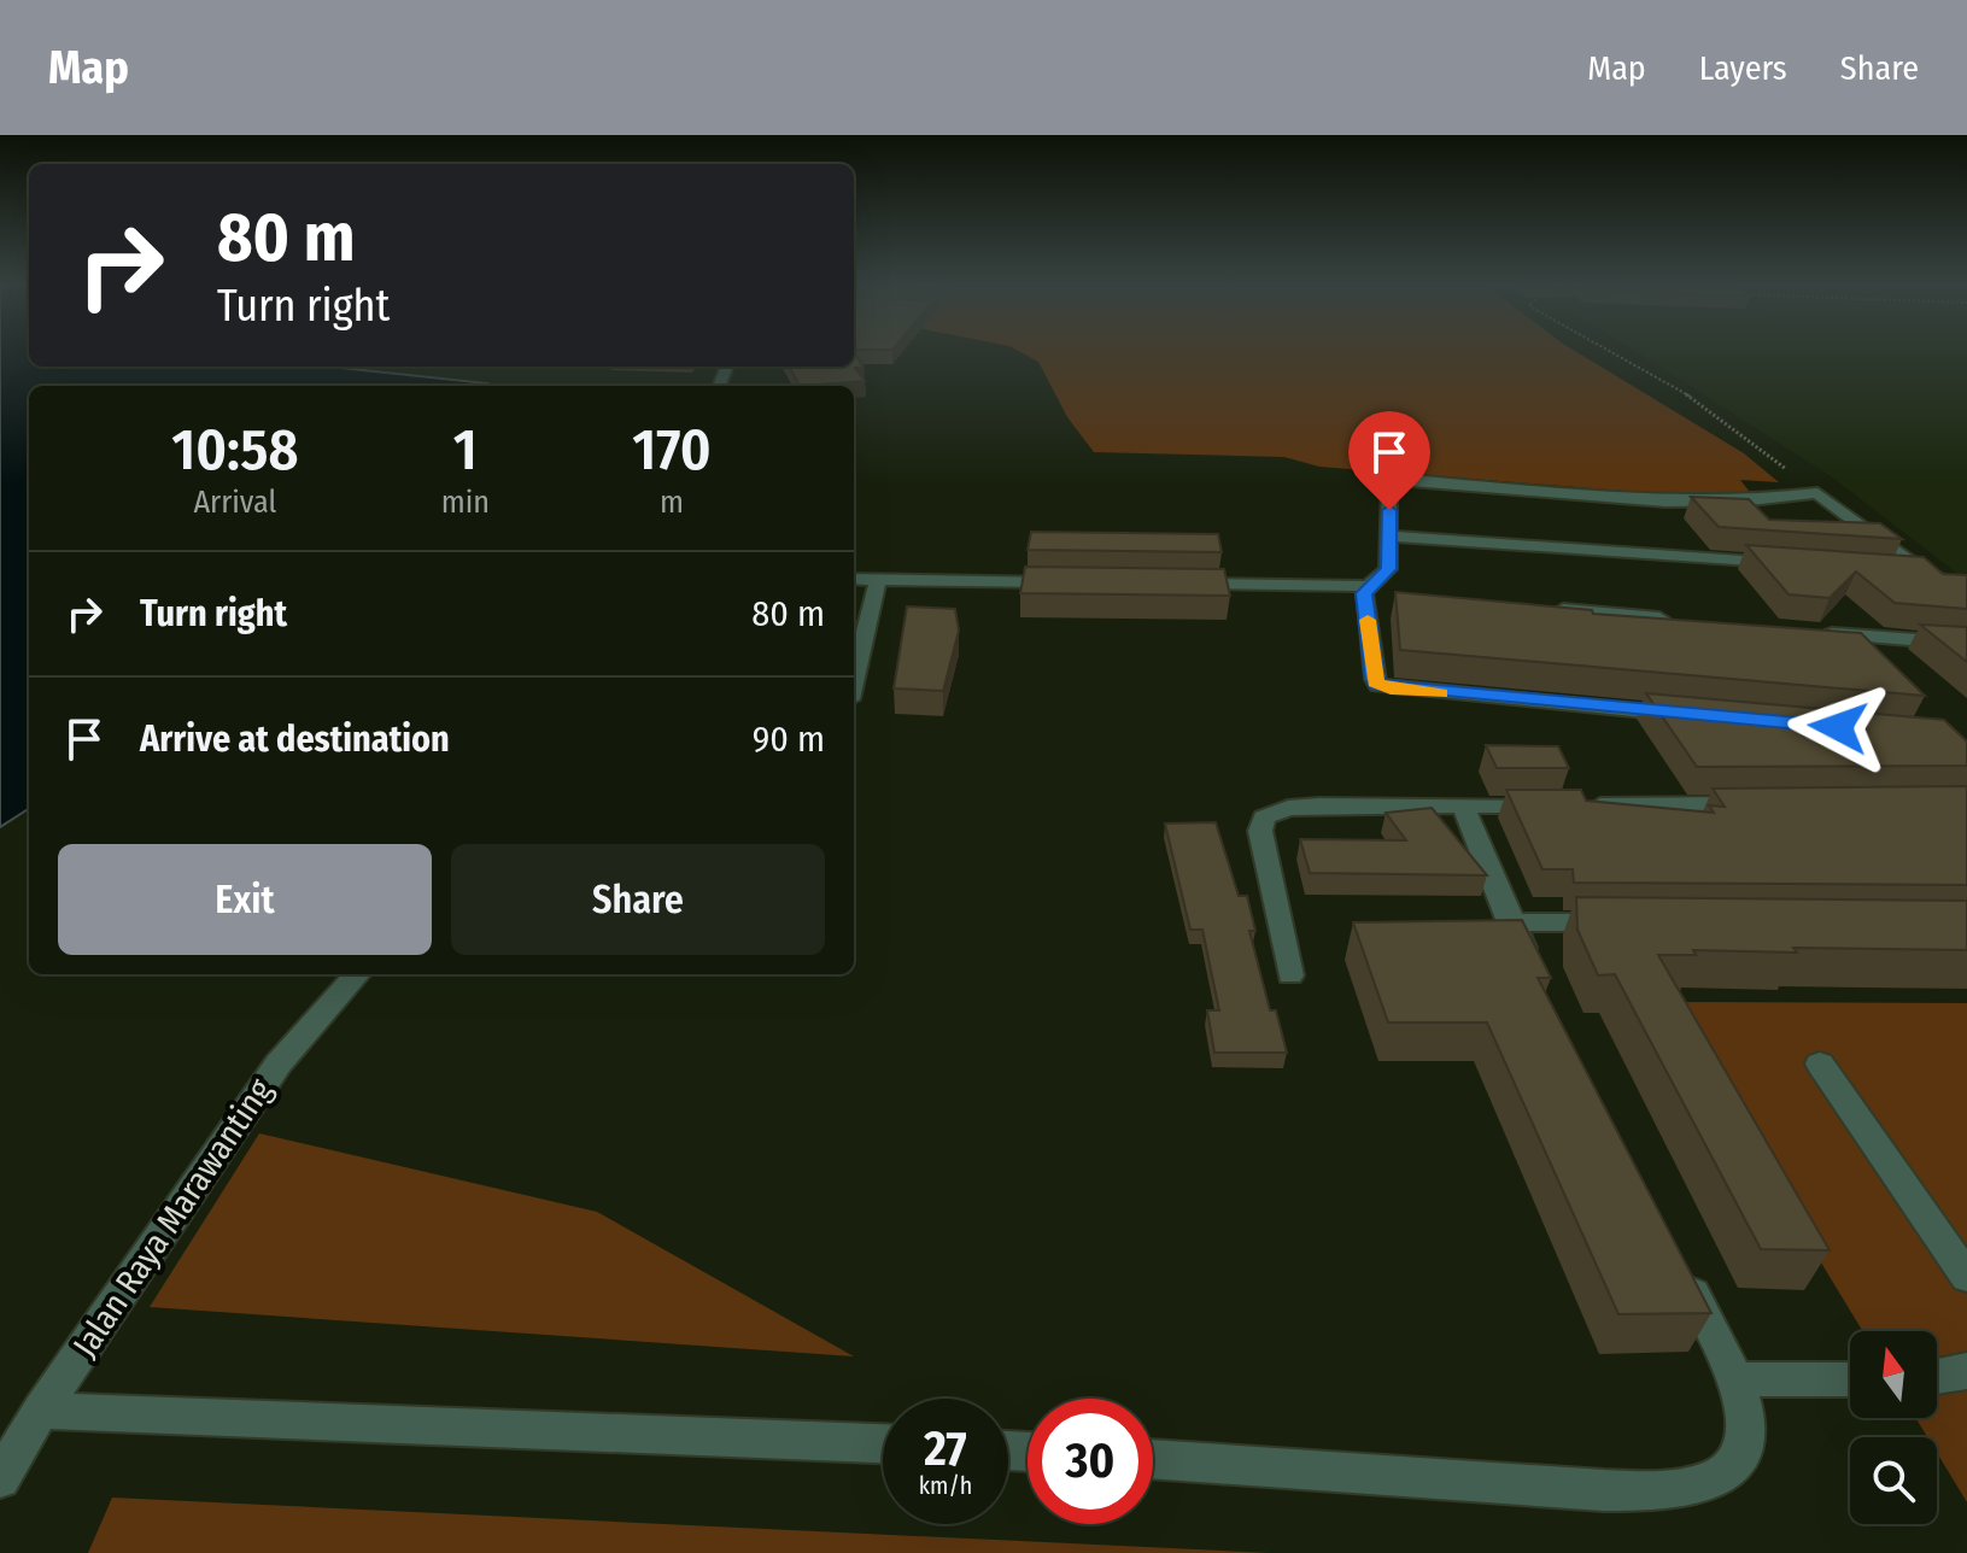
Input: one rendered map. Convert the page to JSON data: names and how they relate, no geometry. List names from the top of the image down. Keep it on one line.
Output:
{"streets":{"street":["Jalan Raya Marawanting"]},"north":"top","page":{"header":"Map","nav":["Map","Layers","Share"],"turn":["80 m","Turn right"],"eta":["10:58","Arrival","1","min","170","m"],"list":[{"name":"Turn right","value":"80 m"},{"name":"Arrive at destination","value":"90 m"}],"buttons":["Exit","Share"],"speed":"27 km/h","limit":"30"}}
